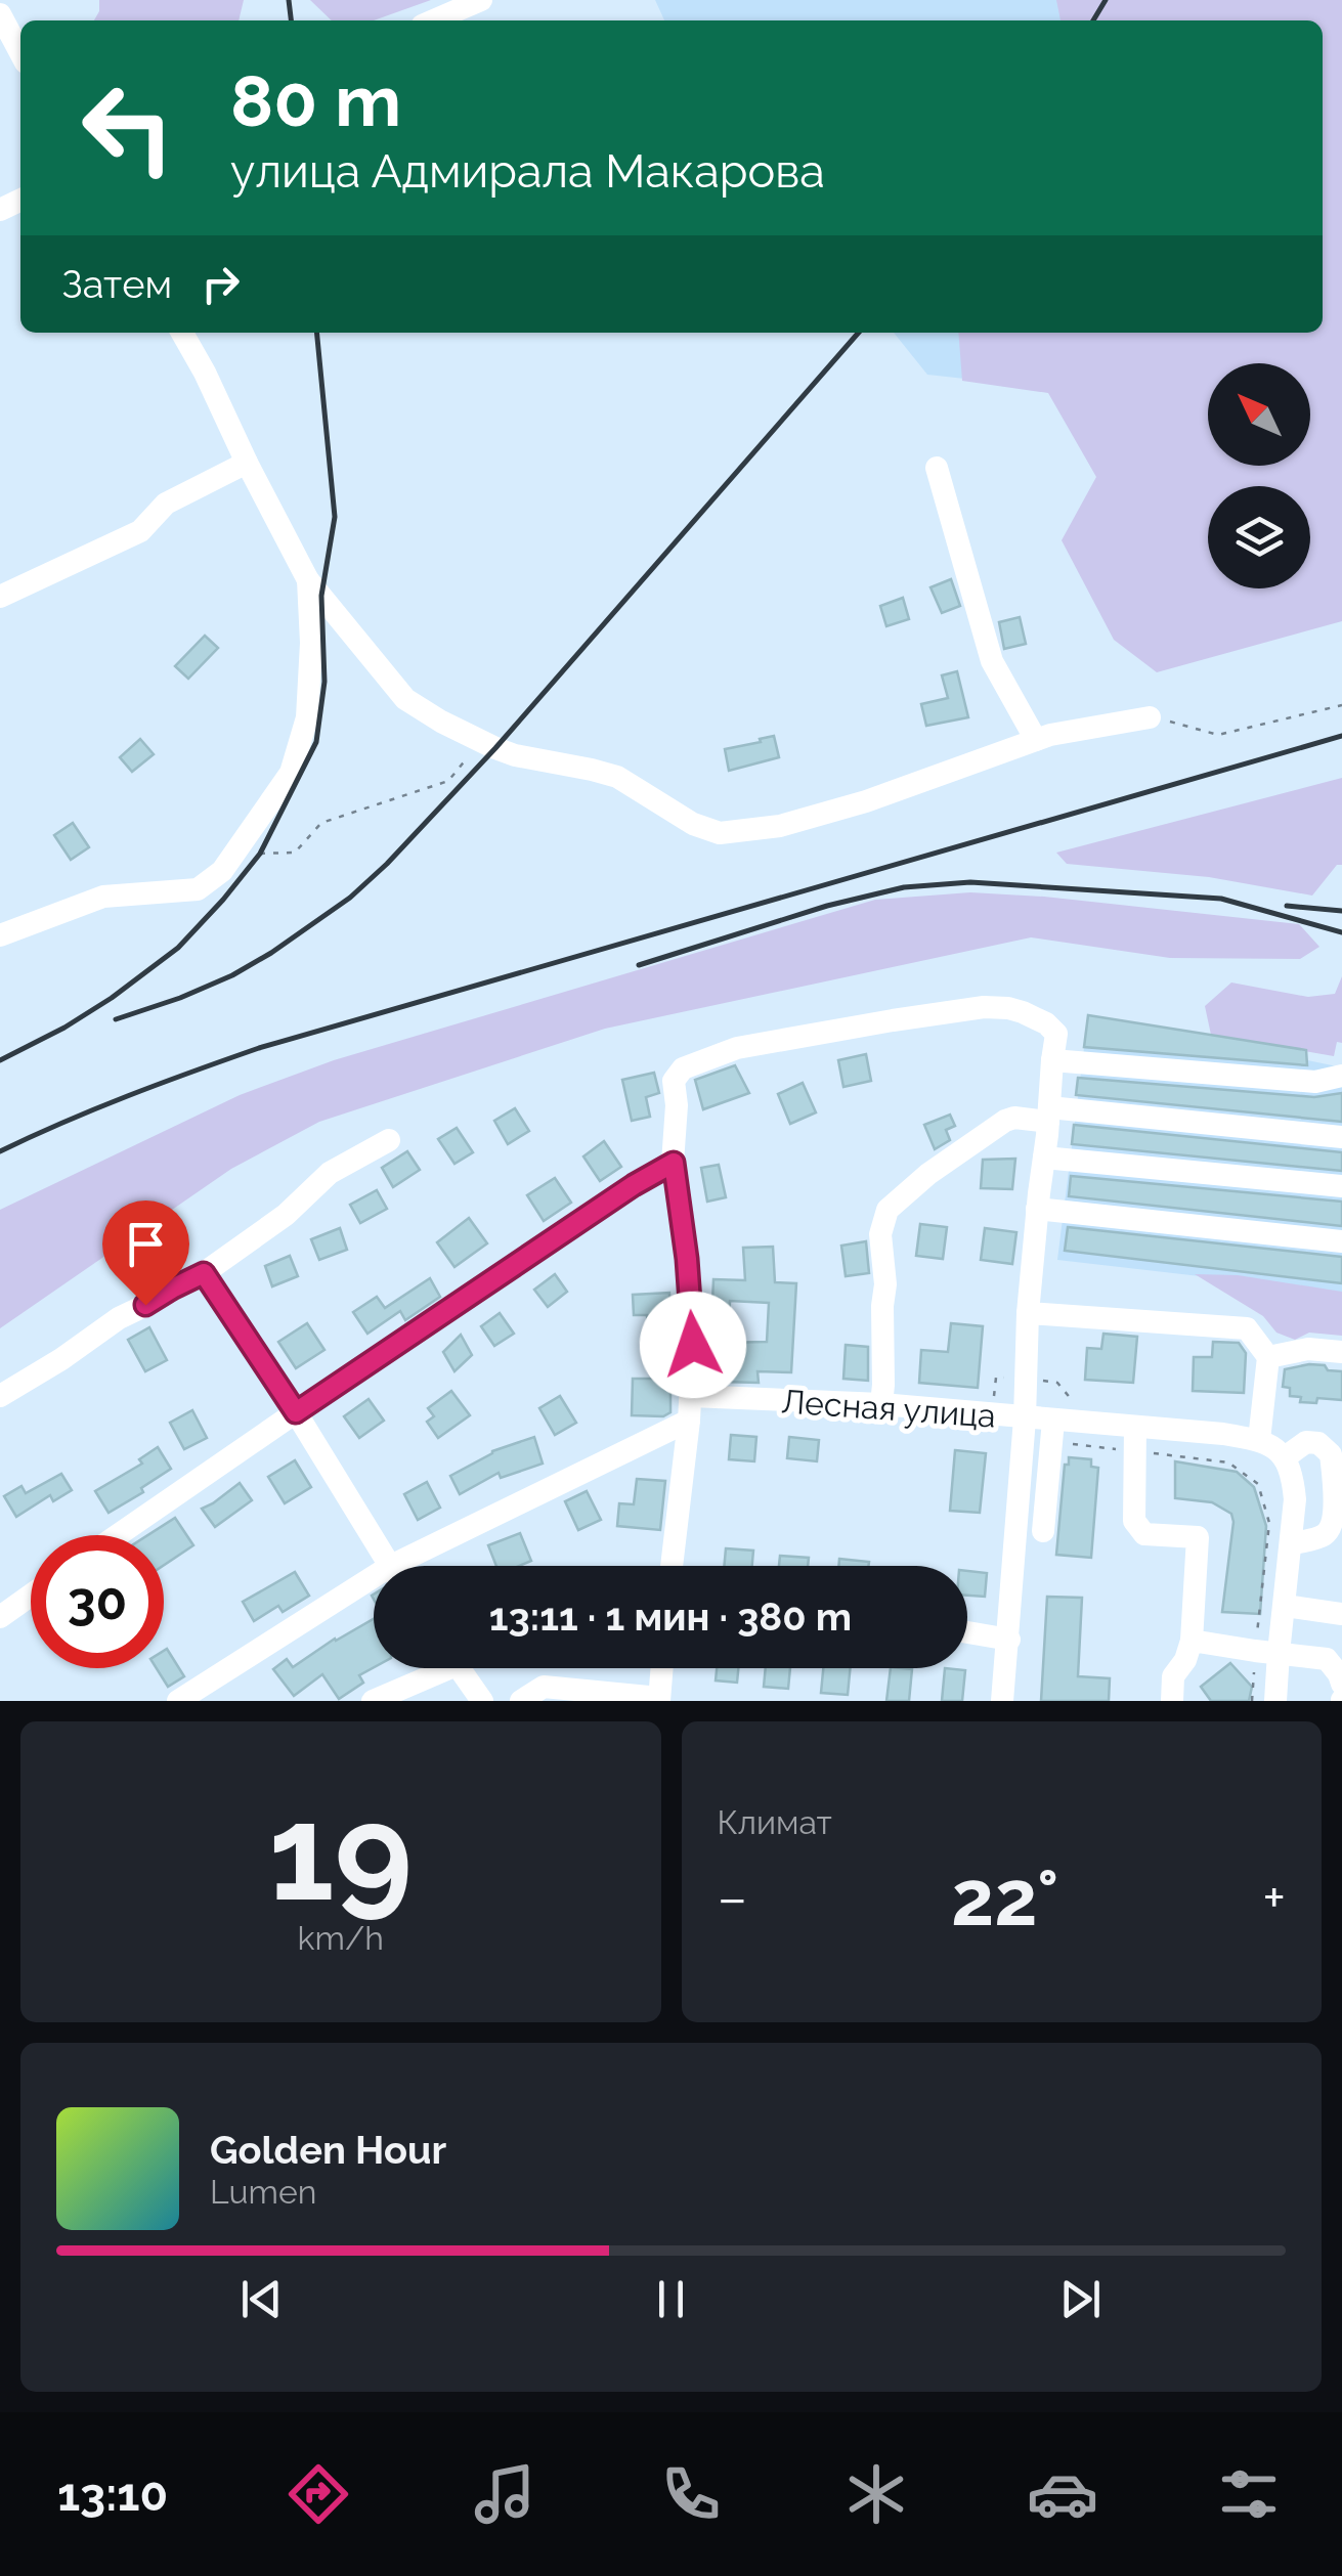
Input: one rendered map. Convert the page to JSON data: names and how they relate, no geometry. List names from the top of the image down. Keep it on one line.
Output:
{"streets":{"street":["Лесная улица"]},"north":"top left","page":{"turn":["80 m","улица Адмирала Макарова"],"then":"Затем","limit":"30","trip":"13:11 · 1 мин · 380 m","tile":[["19","km/h"],"Климат"],"heat":["−","22°","+"],"song":["Golden Hour","Lumen"],"tabs":"13:10"}}
